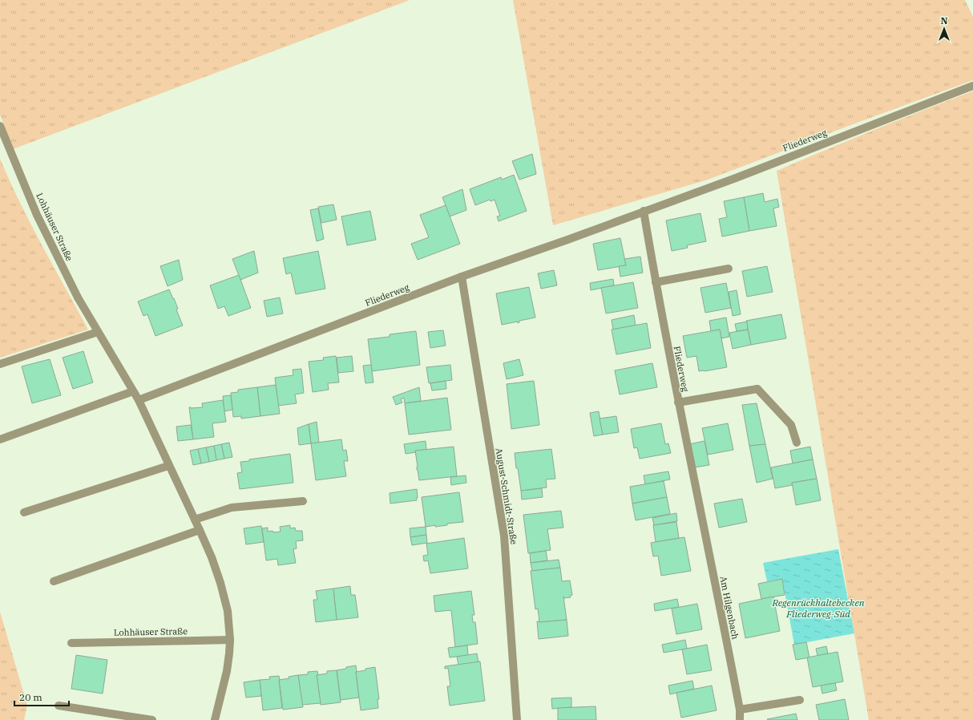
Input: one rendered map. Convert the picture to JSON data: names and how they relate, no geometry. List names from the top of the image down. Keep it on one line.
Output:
{"streets":{"street":["Fliederweg","Lohhäuser Straße","August-Schmidt-Straße","Am Hilgenbach"]},"crossings":[["Fliederweg","Lohhäuser Straße"],["Fliederweg","August-Schmidt-Straße"],["Fliederweg","Am Hilgenbach"]],"water":["Regenrückhaltebecken Fliederweg-Süd"],"scale_bar":"20 m","north":"top"}
